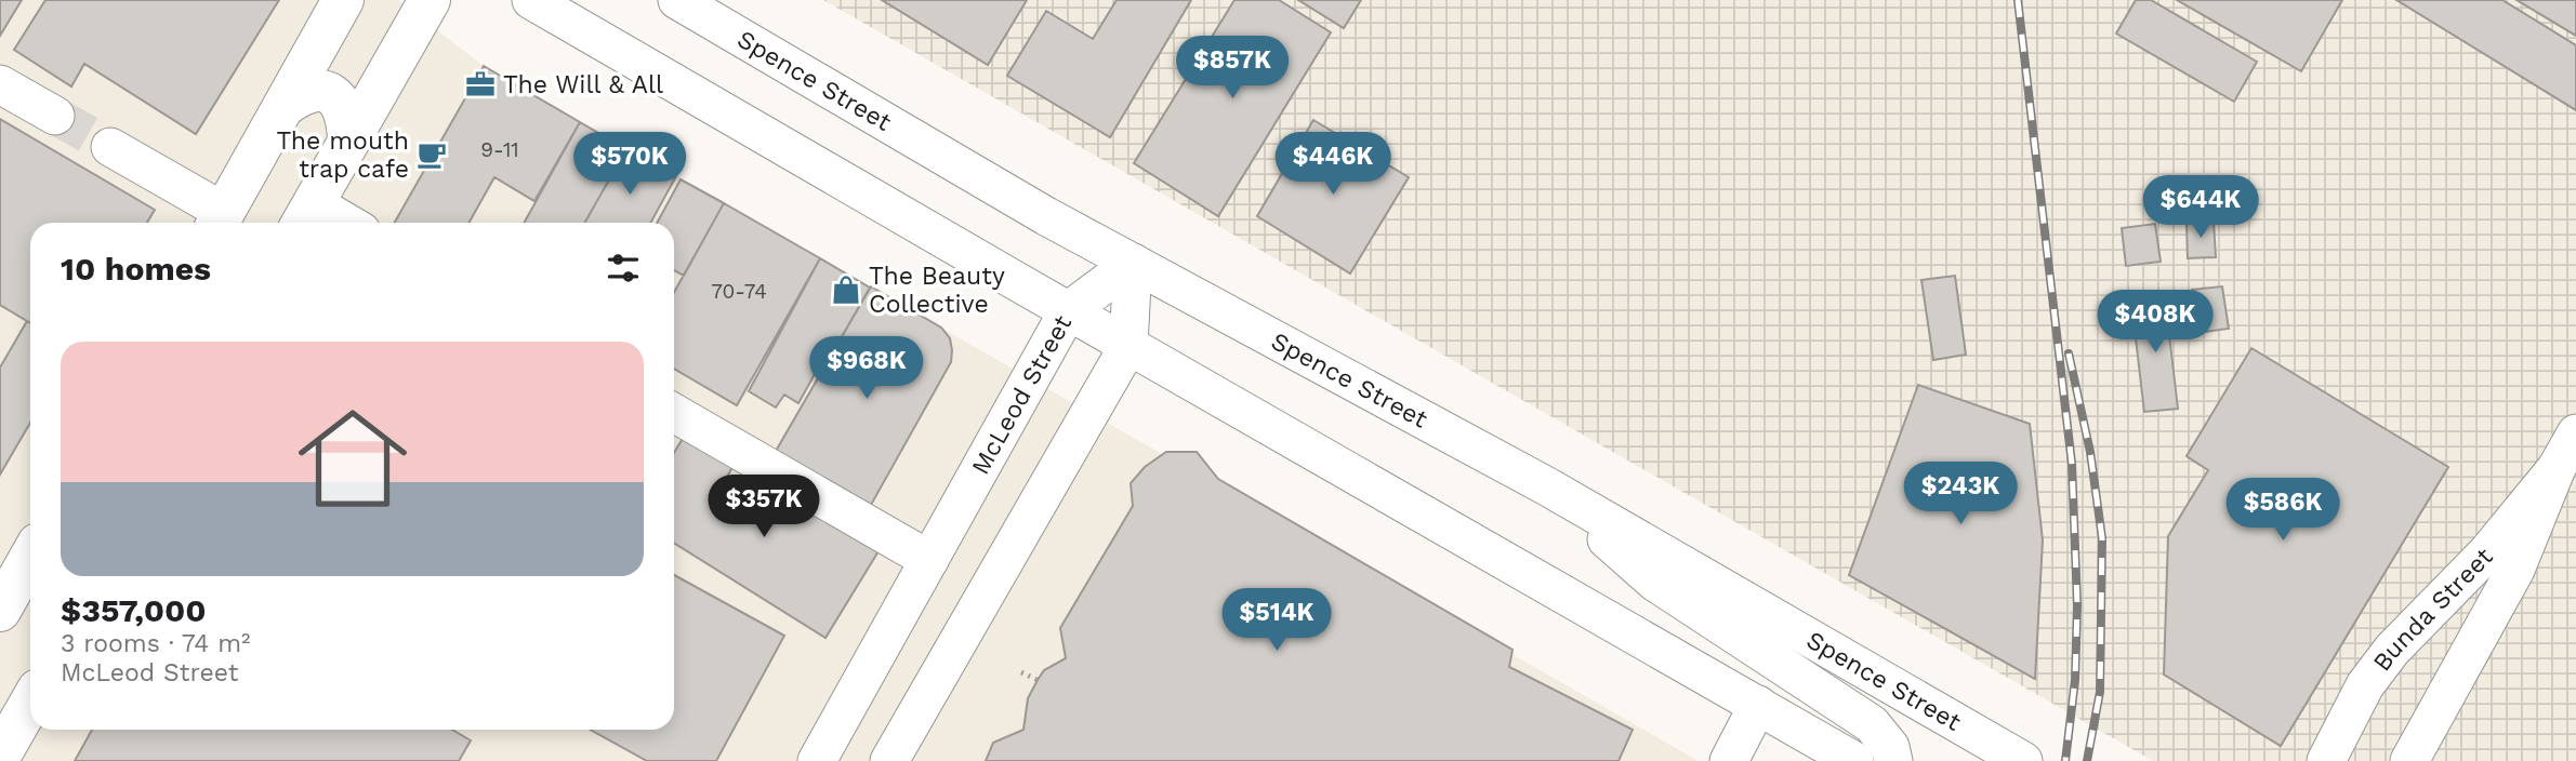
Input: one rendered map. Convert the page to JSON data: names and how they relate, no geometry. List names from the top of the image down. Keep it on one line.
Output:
{"streets":{"street":["Spence Street","McLeod Street","Bunda Street"]},"crossings":[["Spence Street","McLeod Street"]],"places":{"office":["The Will & All"],"cafe":["The mouth trap cafe"],"shop":["The Beauty Collective"]},"house_numbers":["9-11","70-74"],"page":{"price":["$857K","$570K","$446K","$644K","$408K","$968K","$243K","$357K","$586K","$514K"],"heading":"10 homes","list":[{"name":"$357,000","note":"3 rooms · 74 m² · McLeod Street"}]}}
